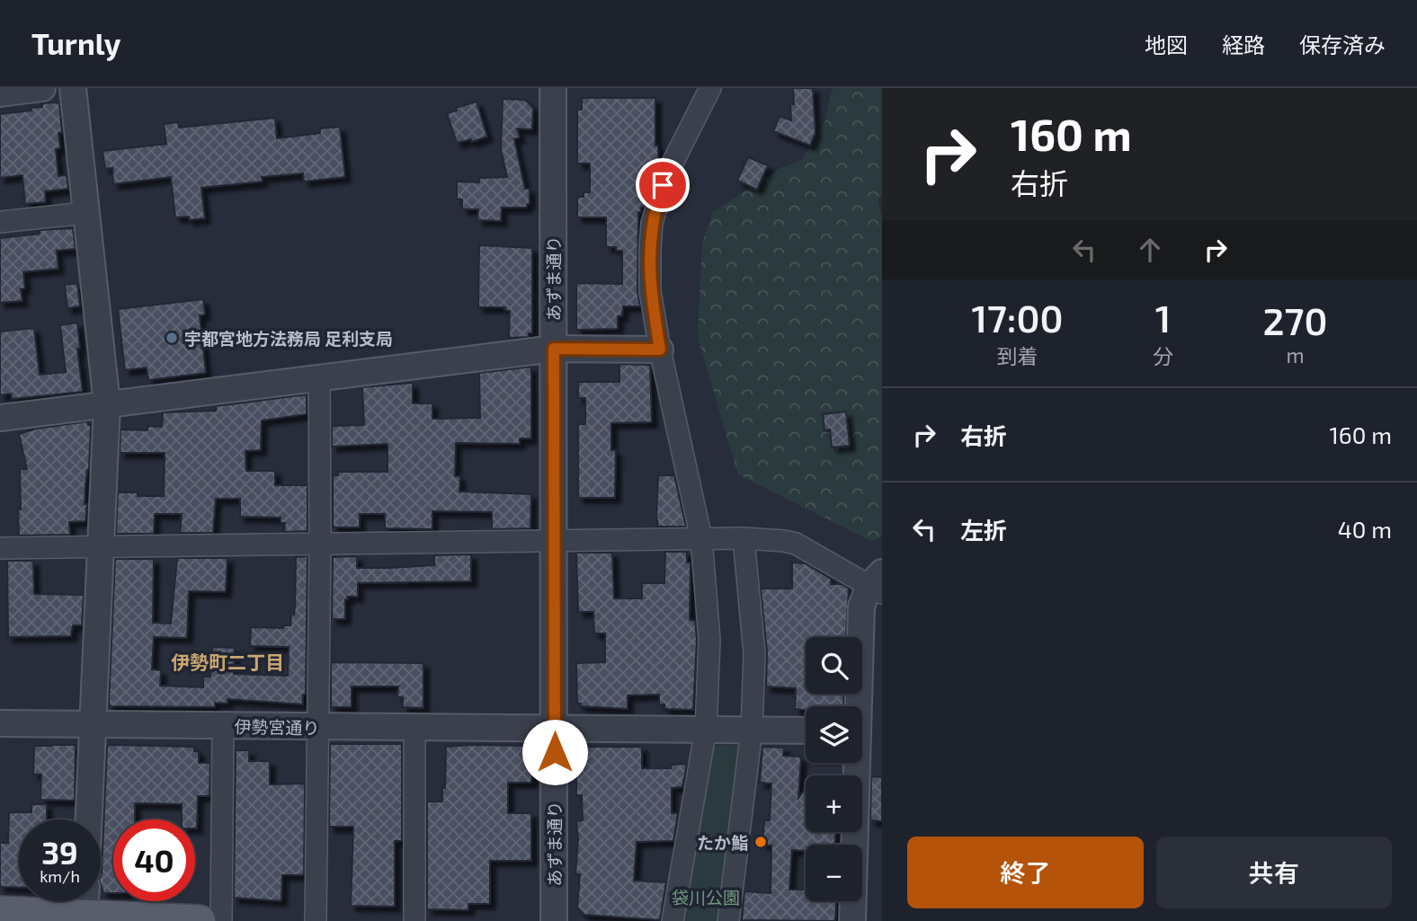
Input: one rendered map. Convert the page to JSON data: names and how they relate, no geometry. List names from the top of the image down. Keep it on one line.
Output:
{"streets":{"street":["あずま通り","伊勢宮通り"]},"crossings":[["あずま通り","伊勢宮通り"]],"districts":["伊勢町二丁目"],"parks":["袋川公園"],"places":["宇都宮地方法務局 足利支局","たか鮨"],"page":{"header":"Turnly","nav":["地図","経路","保存済み"],"turn":["160 m","右折"],"eta":["17:00","到着","1","分","270","m"],"list":[{"name":"右折","value":"160 m"},{"name":"左折","value":"40 m"}],"map_buttons":["+","−"],"speed":"39 km/h","limit":"40","buttons":["終了","共有"]}}
